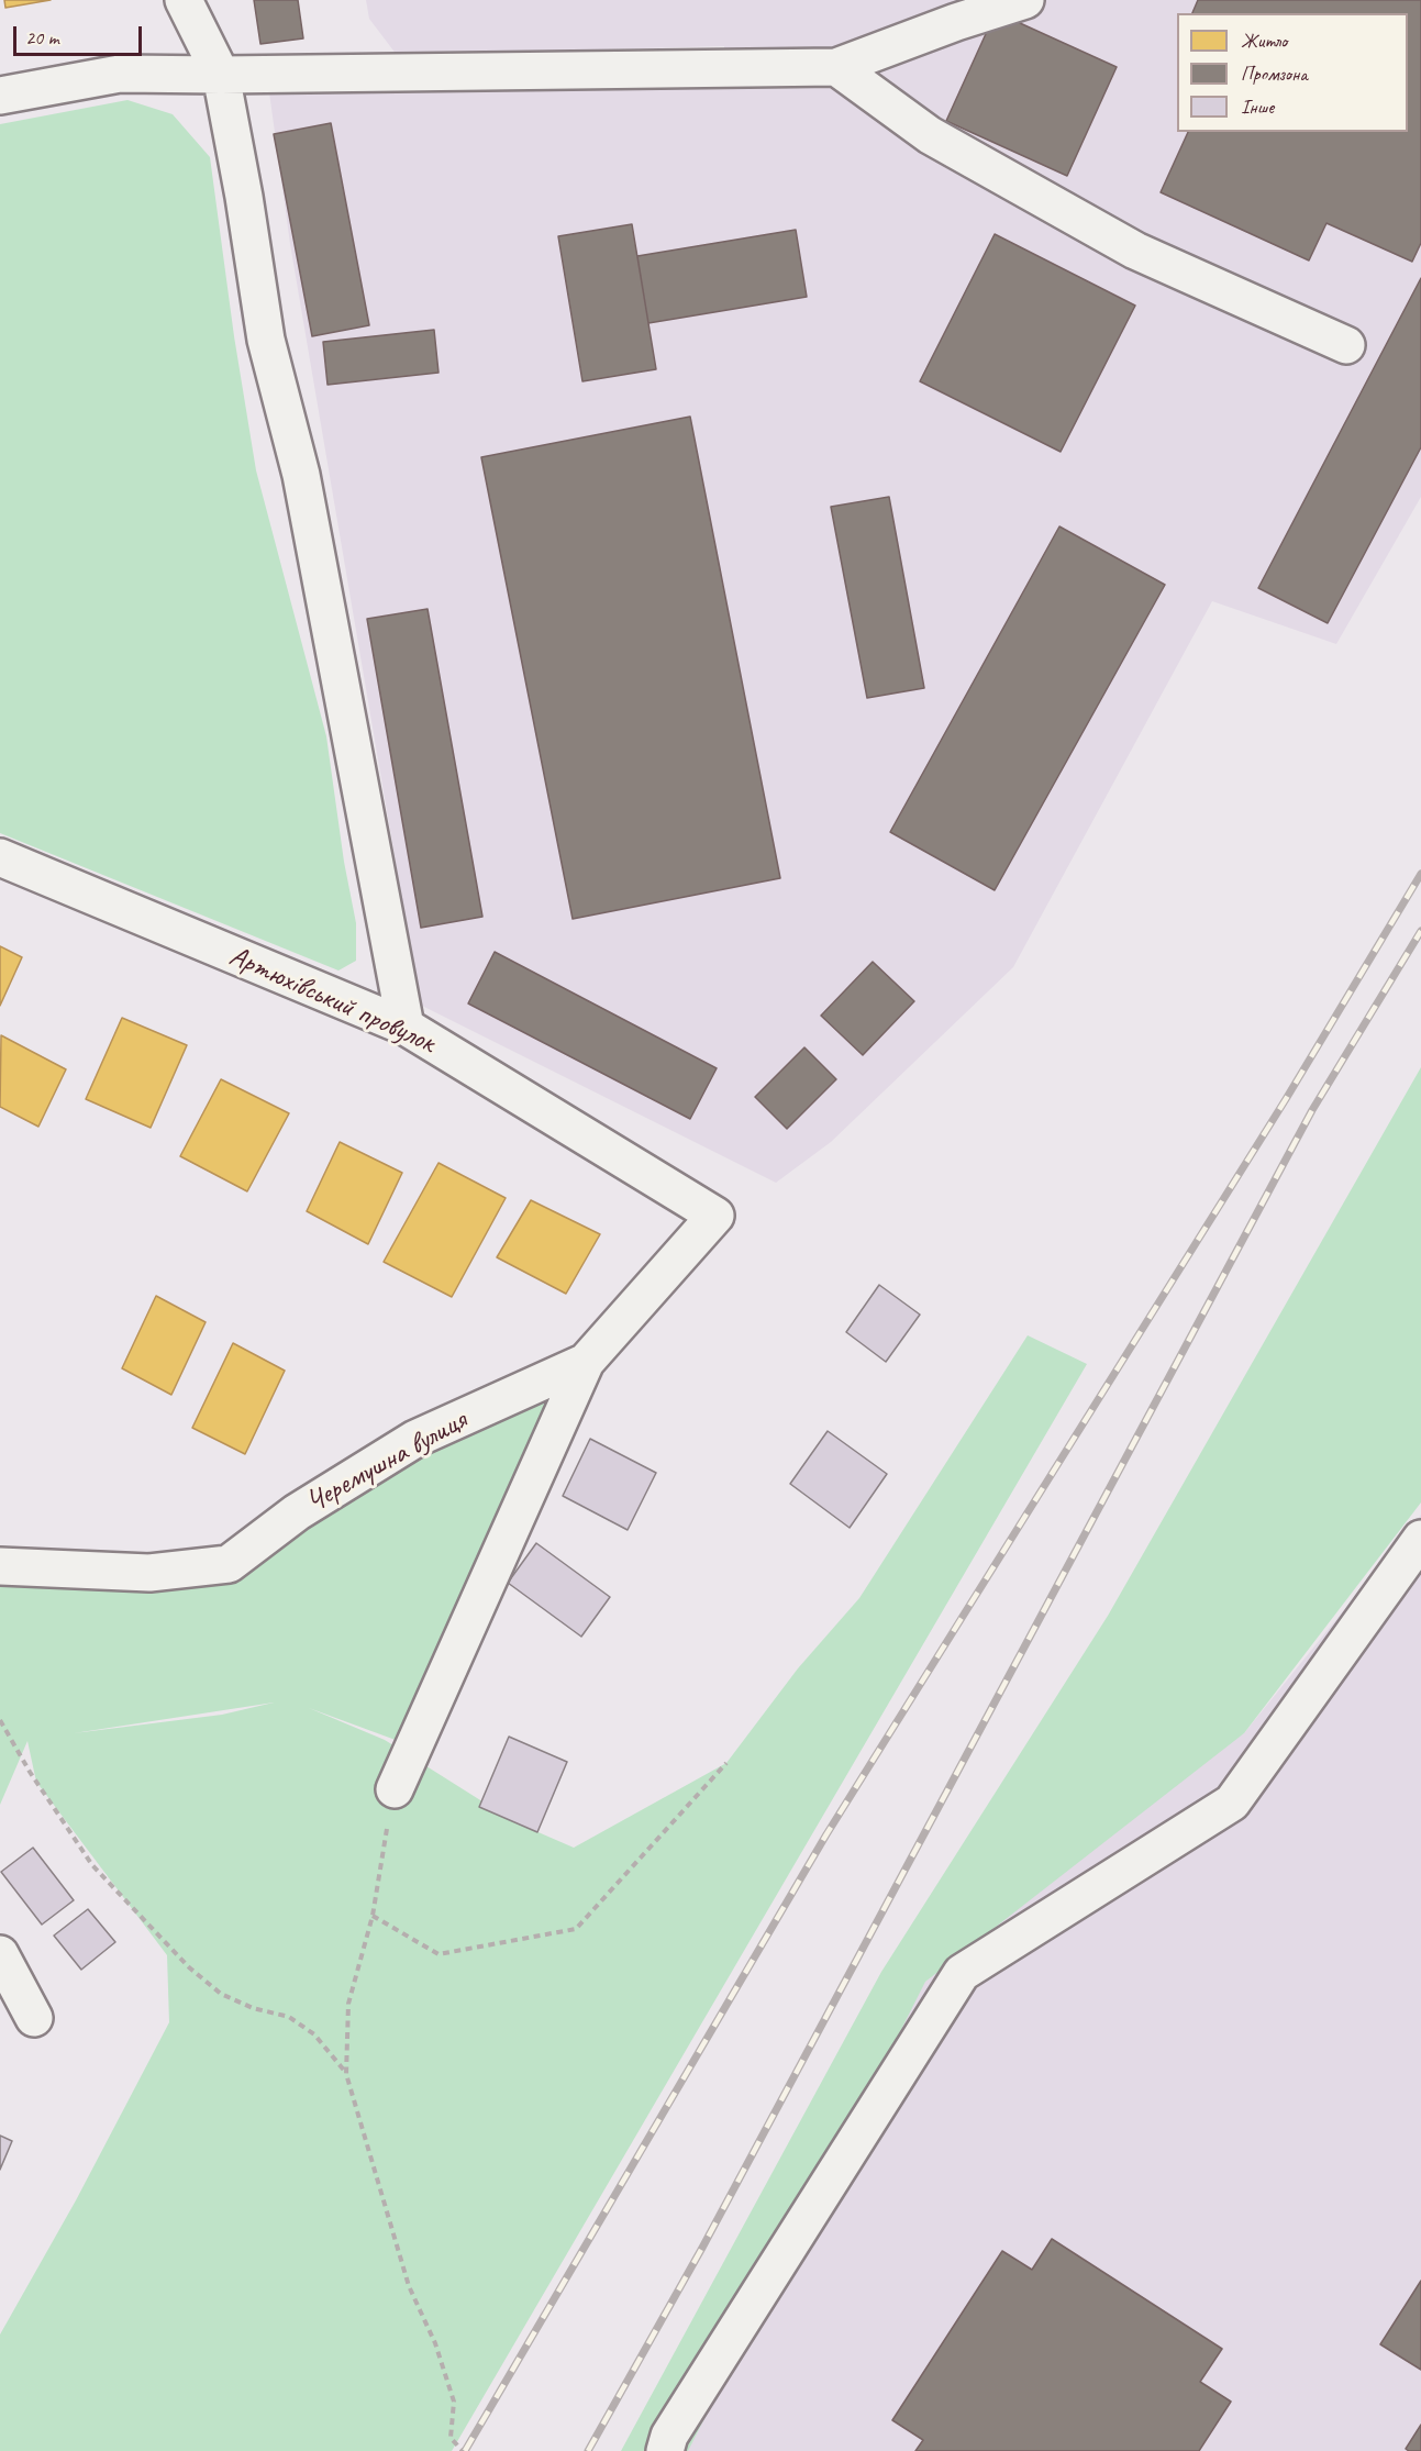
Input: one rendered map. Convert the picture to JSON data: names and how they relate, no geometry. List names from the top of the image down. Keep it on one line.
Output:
{"streets":{"street":["Артюхівський провулок","Черемушна вулиця"]},"crossings":[["Артюхівський провулок","Черемушна вулиця"]],"legend":["Житло","Промзона","Інше"],"scale_bar":"20 m"}
